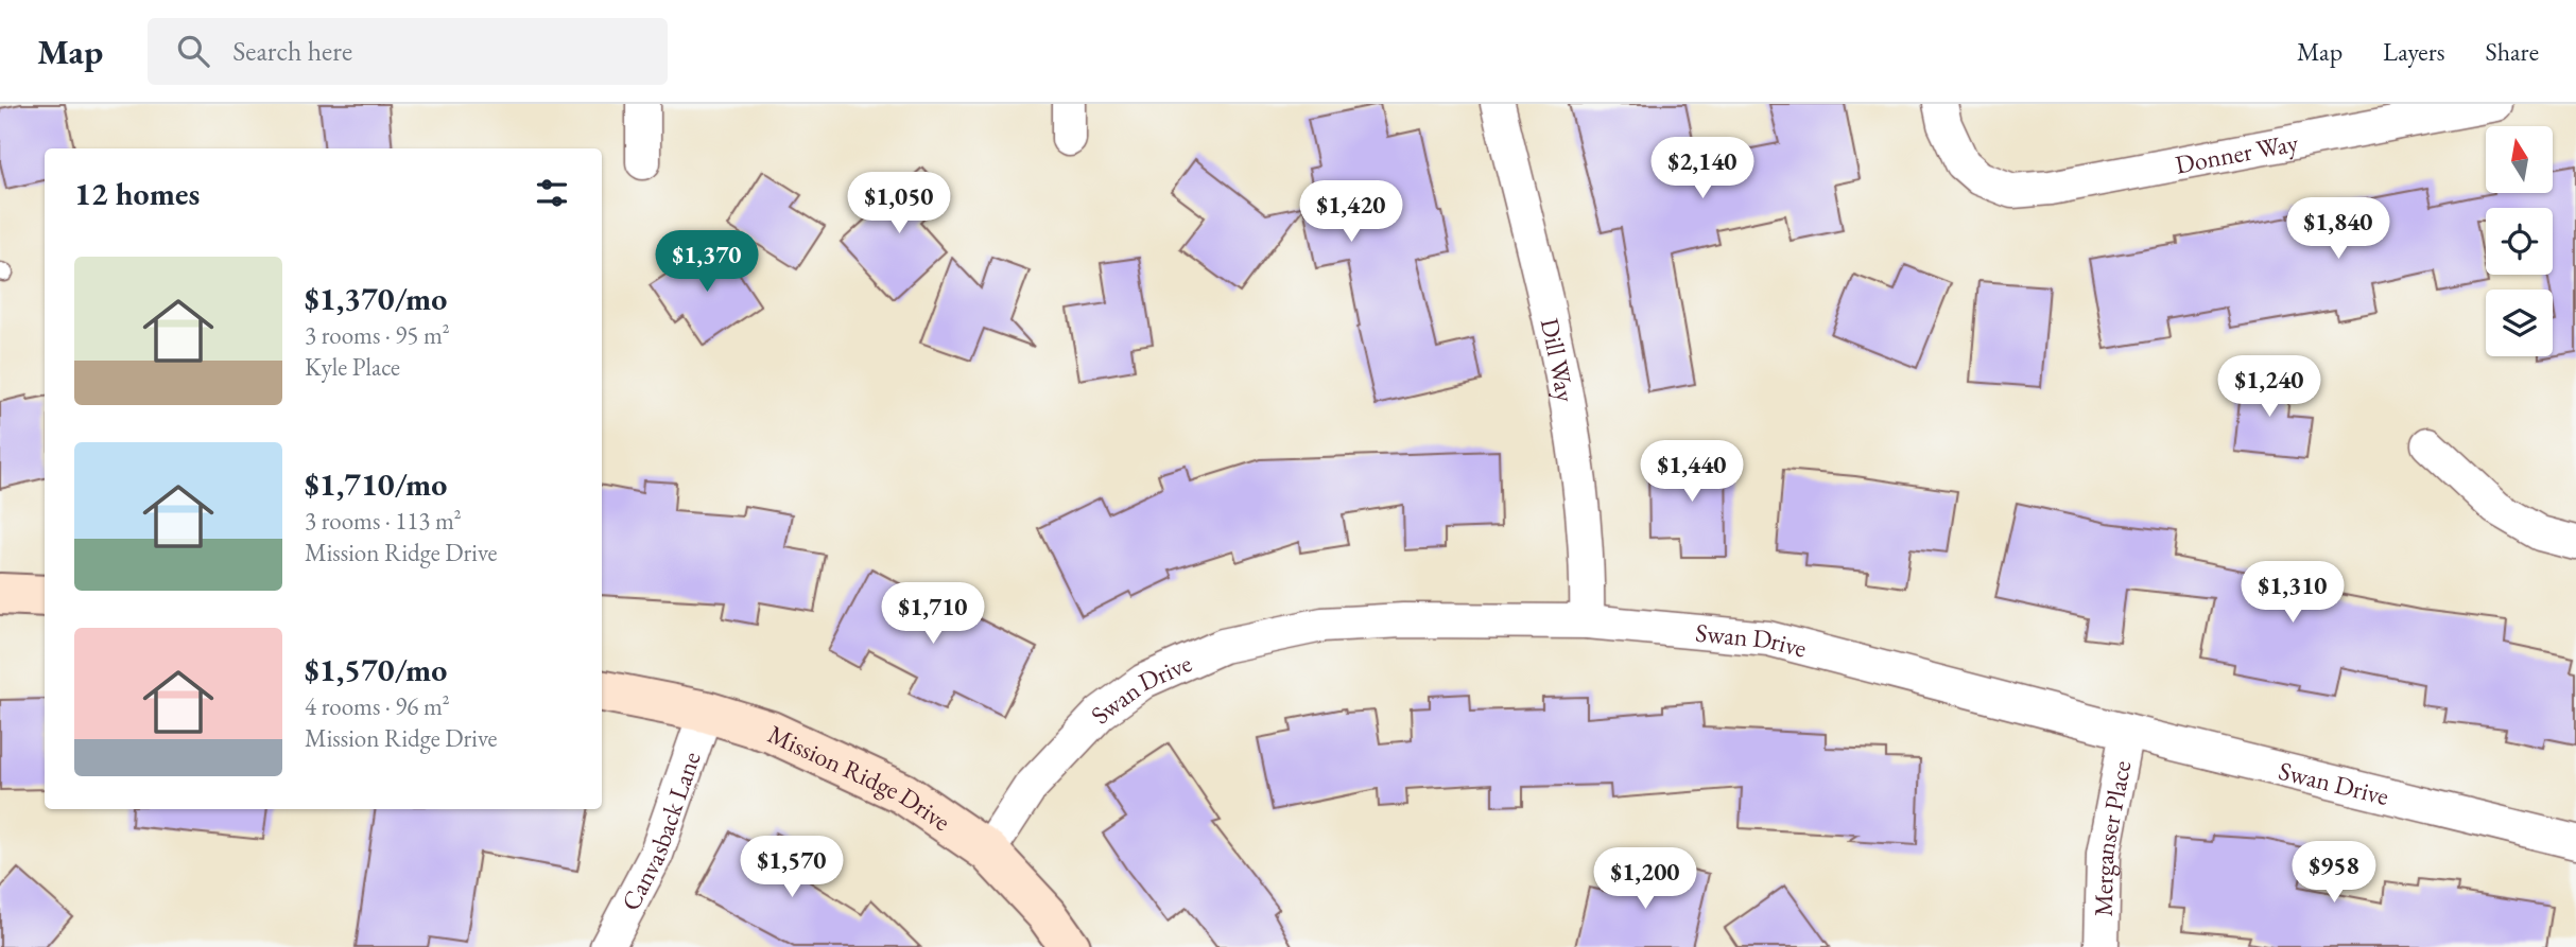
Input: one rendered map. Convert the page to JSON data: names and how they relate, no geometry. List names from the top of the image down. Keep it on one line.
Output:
{"streets":{"street":["Donner Way","Dill Way","Swan Drive","Mission Ridge Drive","Canvasback Lane","Merganser Place"]},"crossings":[["Dill Way","Swan Drive"],["Swan Drive","Mission Ridge Drive"],["Swan Drive","Merganser Place"],["Mission Ridge Drive","Canvasback Lane"]],"north":"top","page":{"header":"Map","search":"Search here","nav":["Map","Layers","Share"],"price":["$2,140","$1,050","$1,420","$1,840","$1,370","$1,240","$1,440","$1,310","$1,710","$1,570","$958","$1,200"],"heading":"12 homes","list":[{"name":"$1,370/mo","note":"3 rooms · 95 m² · Kyle Place"},{"name":"$1,710/mo","note":"3 rooms · 113 m² · Mission Ridge Drive"},{"name":"$1,570/mo","note":"4 rooms · 96 m² · Mission Ridge Drive"}]}}
